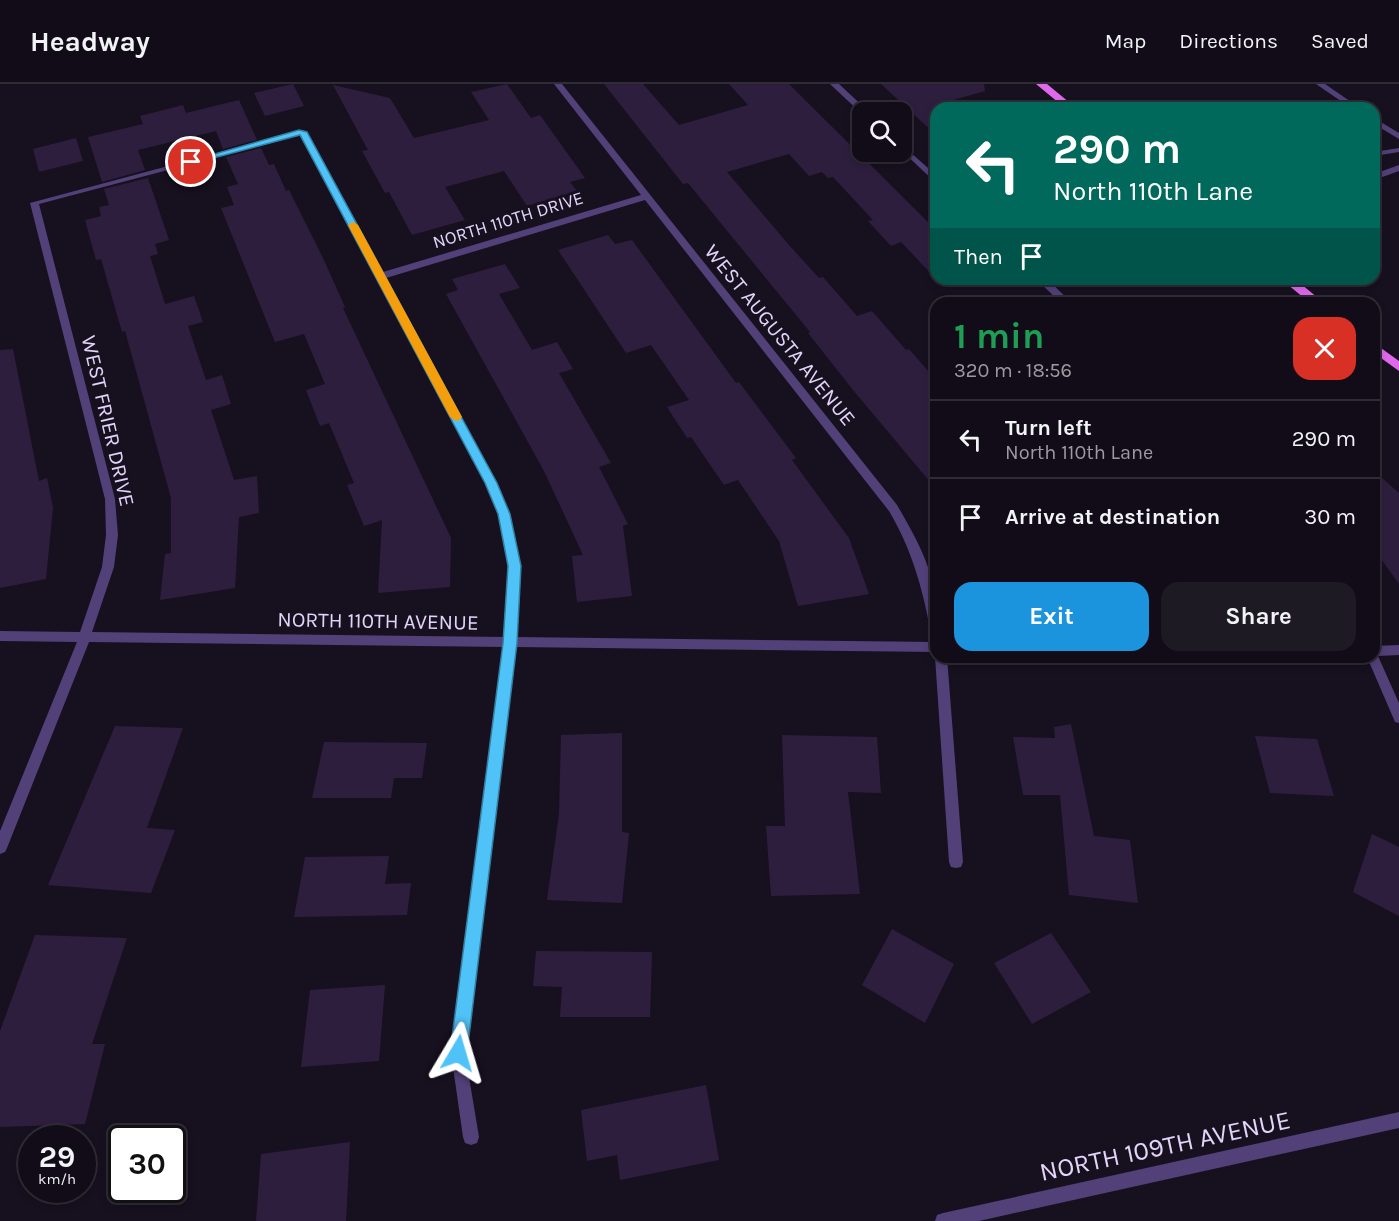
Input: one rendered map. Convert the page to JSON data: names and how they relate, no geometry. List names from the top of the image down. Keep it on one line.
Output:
{"streets":{"street":["NORTH 110TH DRIVE","WEST AUGUSTA AVENUE","WEST FRIER DRIVE","NORTH 110TH AVENUE","NORTH 109TH AVENUE"]},"crossings":[["NORTH 110TH DRIVE","WEST AUGUSTA AVENUE"],["NORTH 110TH DRIVE","WEST FRIER DRIVE"],["WEST FRIER DRIVE","NORTH 110TH AVENUE"]],"page":{"header":"Headway","nav":["Map","Directions","Saved"],"turn":["290 m","North 110th Lane"],"then":"Then","heading":["1 min","320 m · 18:56"],"list":[{"name":"Turn left","note":"North 110th Lane","value":"290 m"},{"name":"Arrive at destination","value":"30 m"}],"buttons":["Exit","Share"],"speed":"29 km/h","limit":"30"}}
